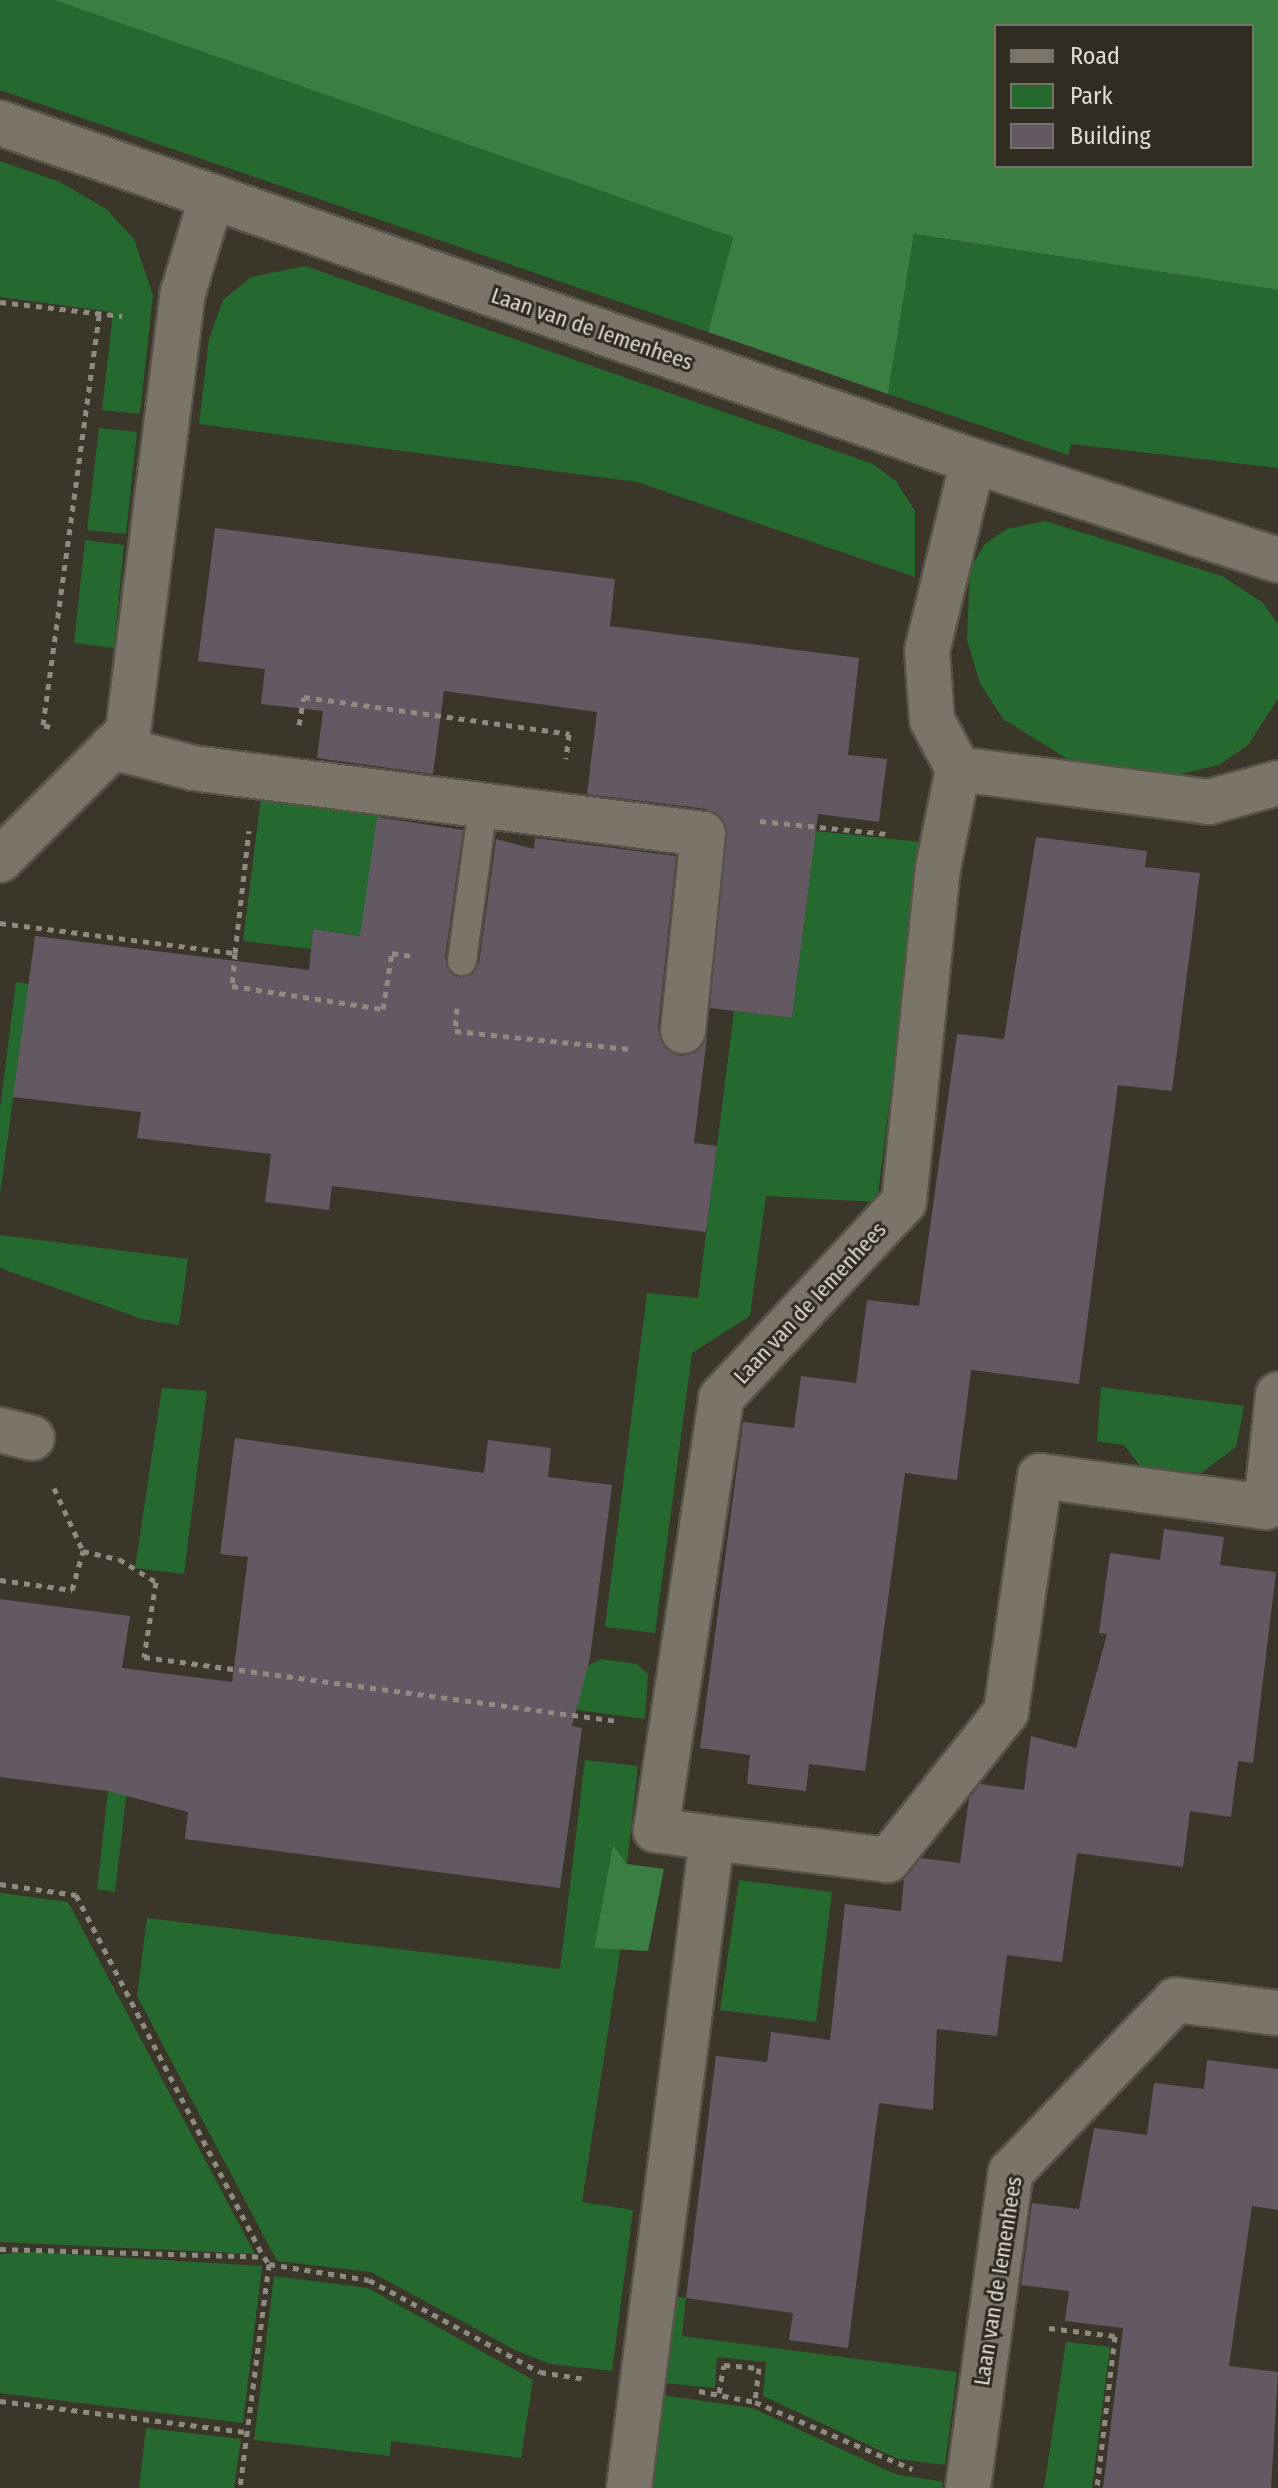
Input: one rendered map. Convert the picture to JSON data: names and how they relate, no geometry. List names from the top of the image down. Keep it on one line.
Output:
{"streets":{"street":["Laan van de Iemenhees"]},"legend":["Road","Park","Building"]}
